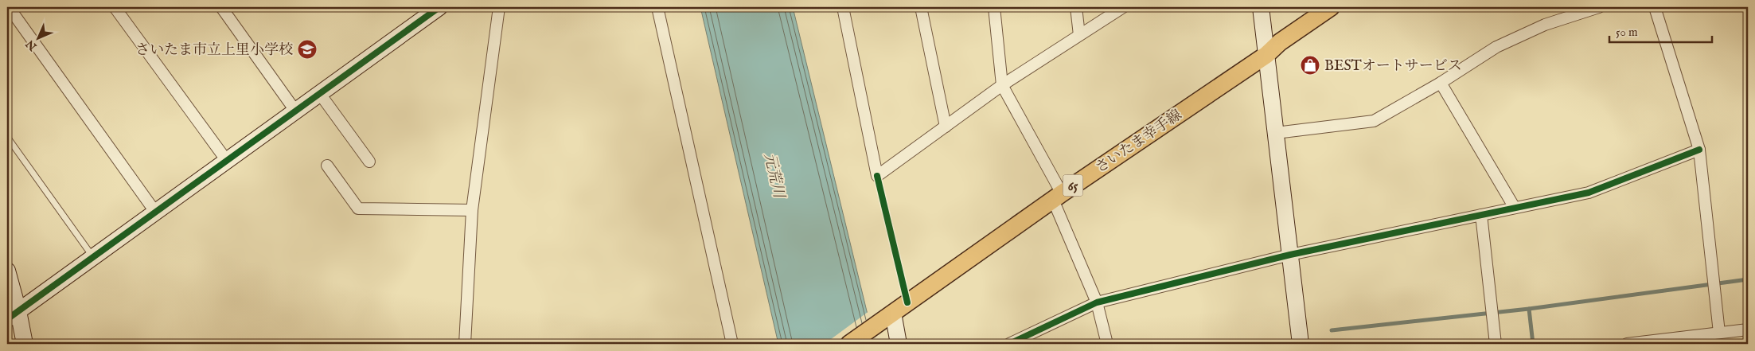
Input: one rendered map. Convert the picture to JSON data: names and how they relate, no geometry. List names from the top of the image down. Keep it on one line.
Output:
{"streets":{"main road":["さいたま幸手線","65"]},"water":["元荒川"],"places":{"school or university":["さいたま市立上里小学校"],"shop":["BESTオートサービス"]},"scale_bar":"50 m","north":"bottom left"}
